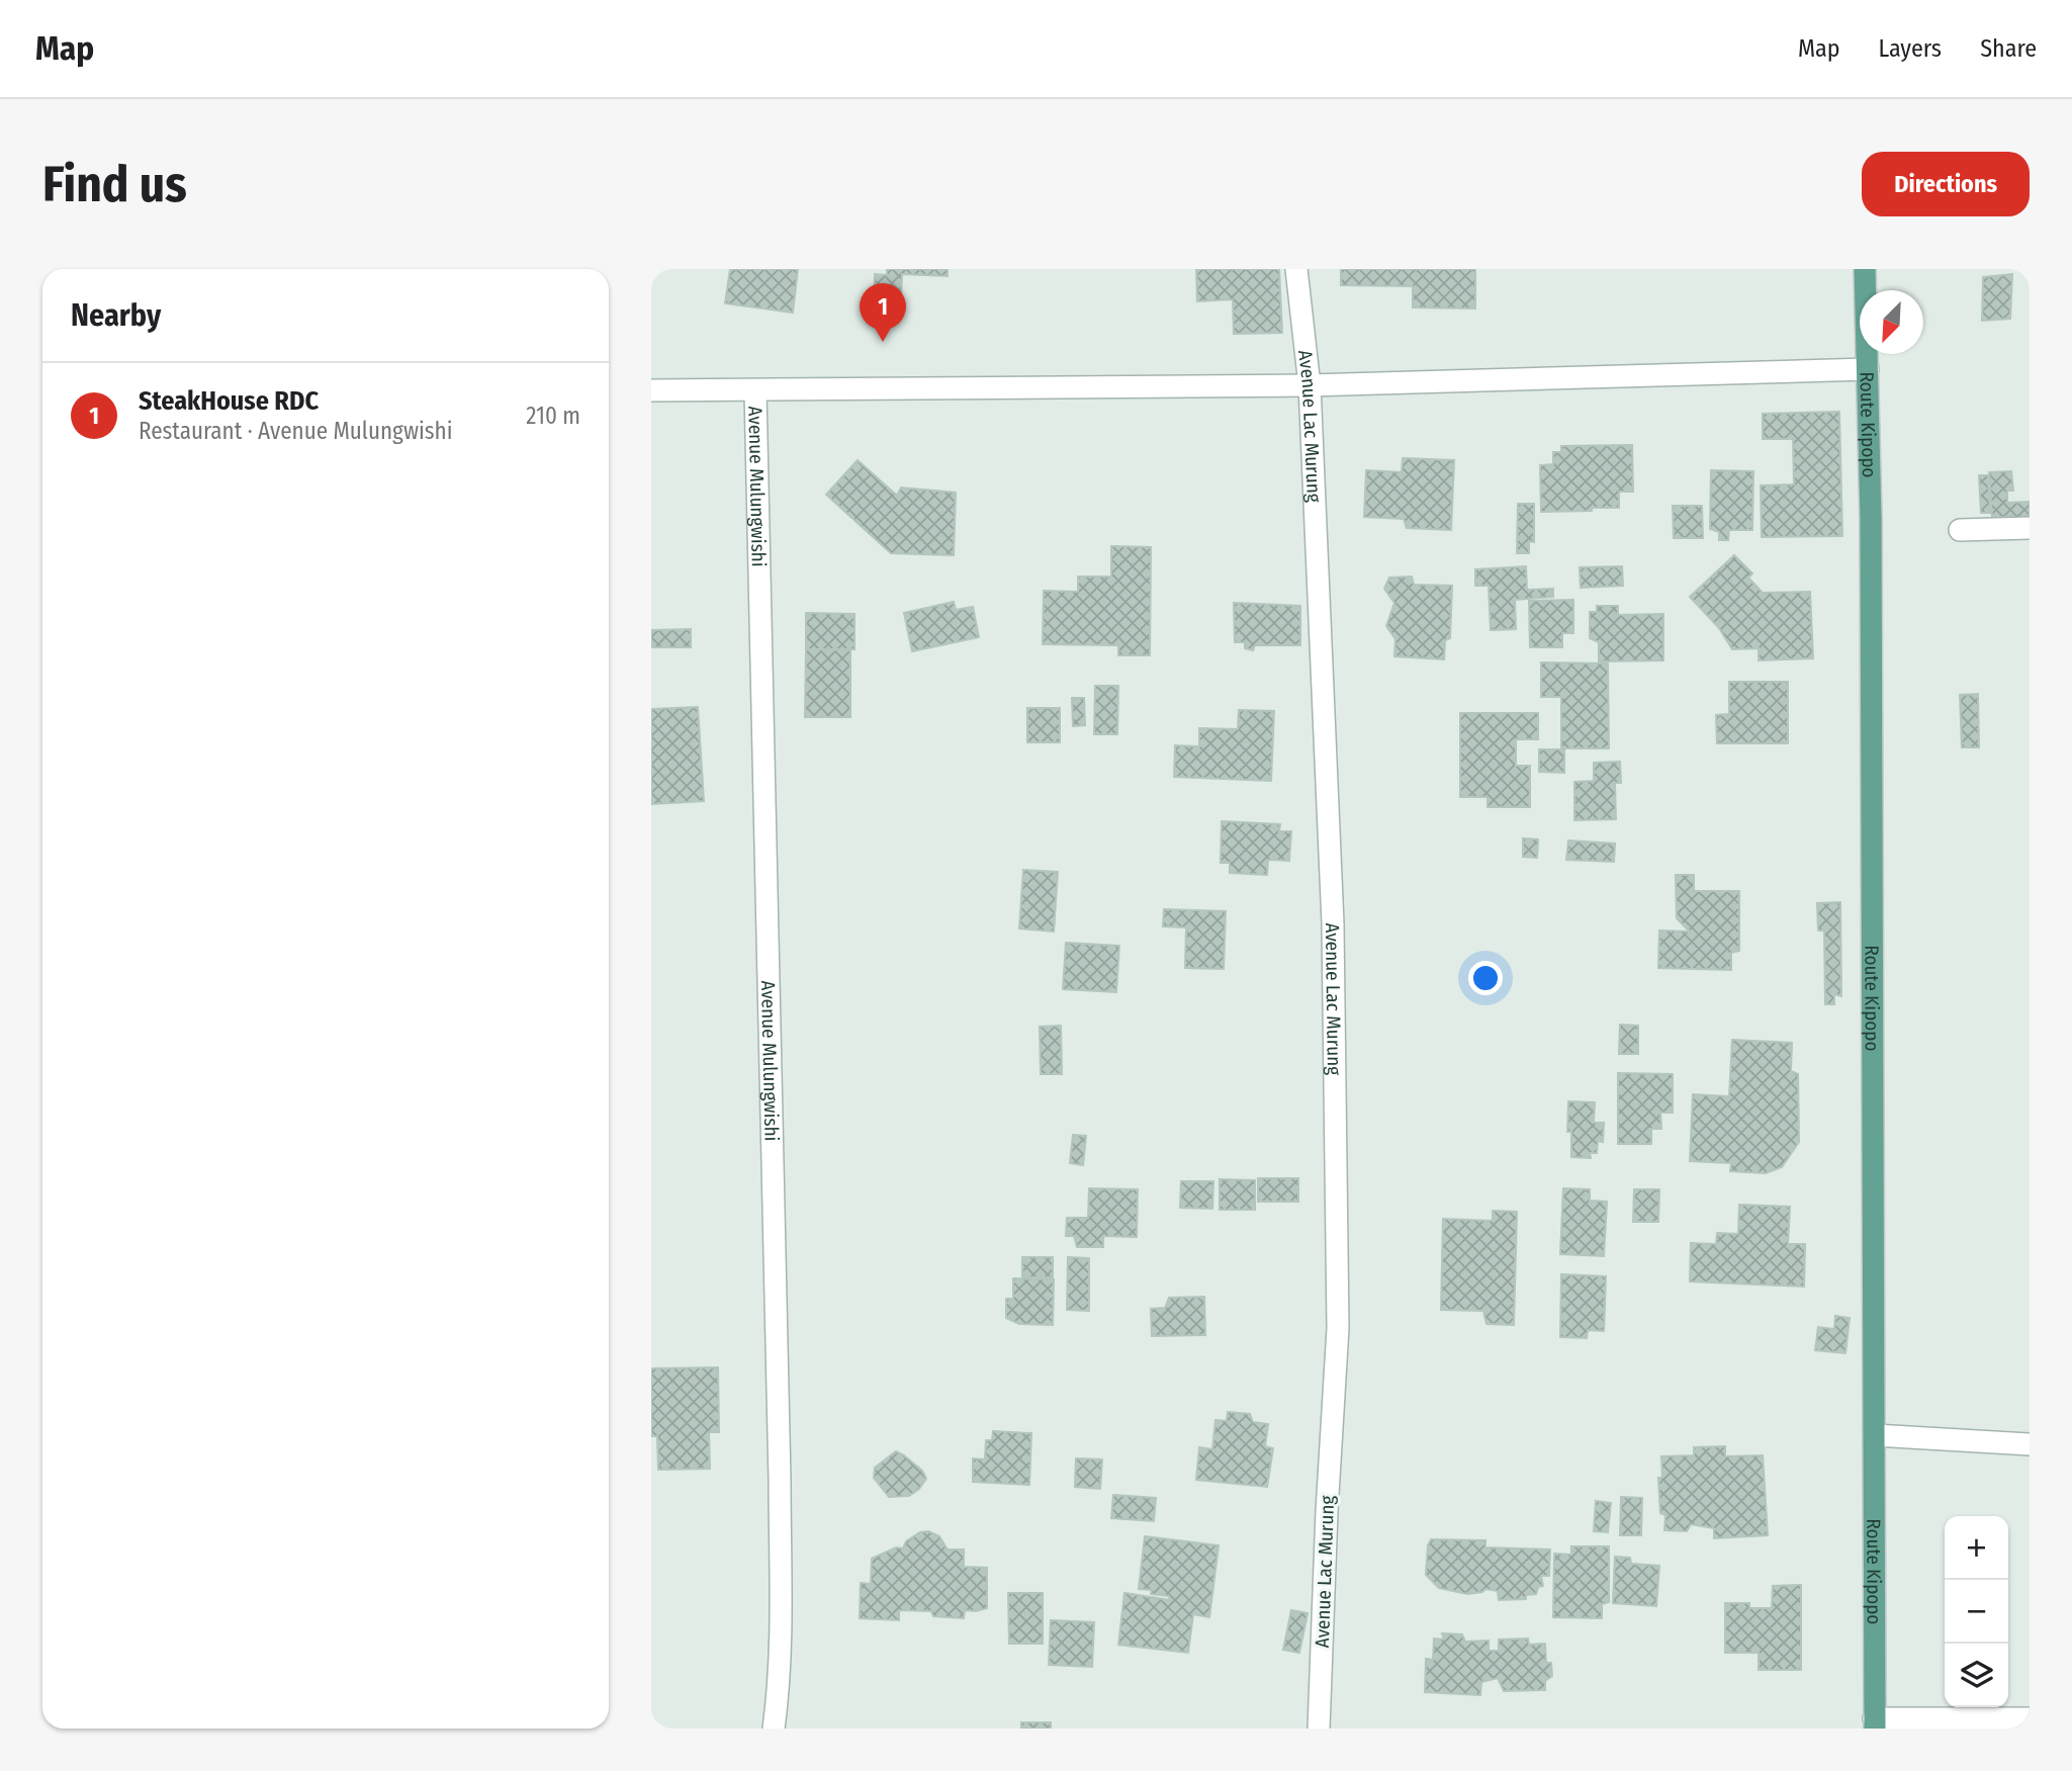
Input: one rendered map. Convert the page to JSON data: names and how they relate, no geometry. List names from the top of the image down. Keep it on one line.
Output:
{"streets":{"main road":["Route Kipopo"],"street":["Avenue Lac Murung","Avenue Mulungwishi"]},"north":"bottom left","page":{"header":"Map","nav":["Map","Layers","Share"],"buttons":"Directions","title":"Find us","heading":"Nearby","pins":"1","list":[{"mark":"1","name":"SteakHouse RDC","note":"Restaurant · Avenue Mulungwishi","value":"210 m"}],"map_buttons":["+","−"]}}
